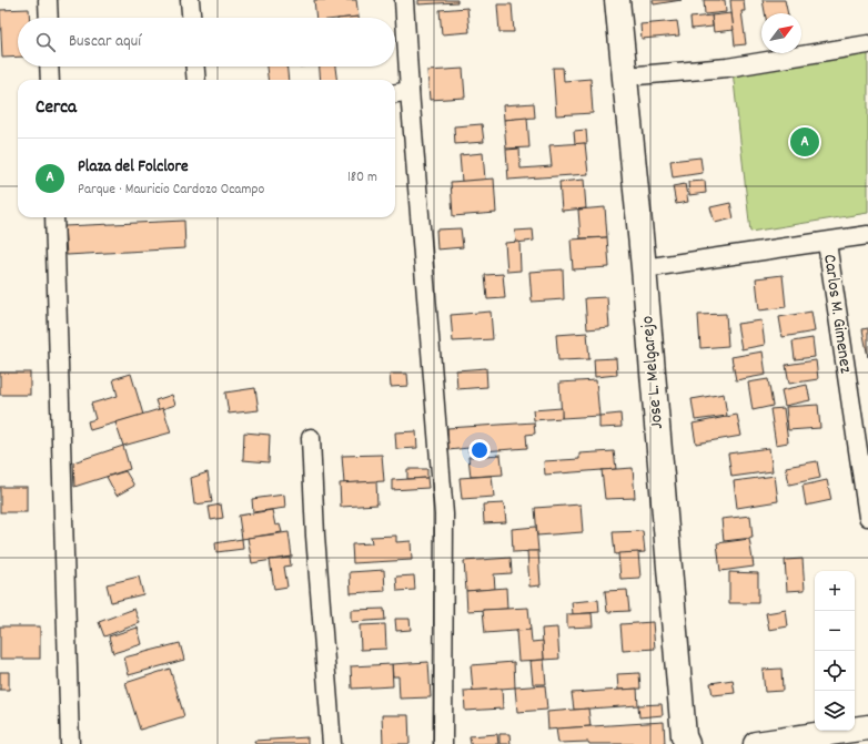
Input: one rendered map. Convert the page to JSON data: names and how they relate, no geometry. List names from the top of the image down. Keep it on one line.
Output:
{"streets":{"street":["Carlos M. Gimenez","Jose L. Melgarejo"]},"north":"top right","page":{"search":"Buscar aquí","heading":"Cerca","pins":"A","list":[{"mark":"A","name":"Plaza del Folclore","note":"Parque · Mauricio Cardozo Ocampo","value":"180 m"}],"map_buttons":["+","−"]}}
